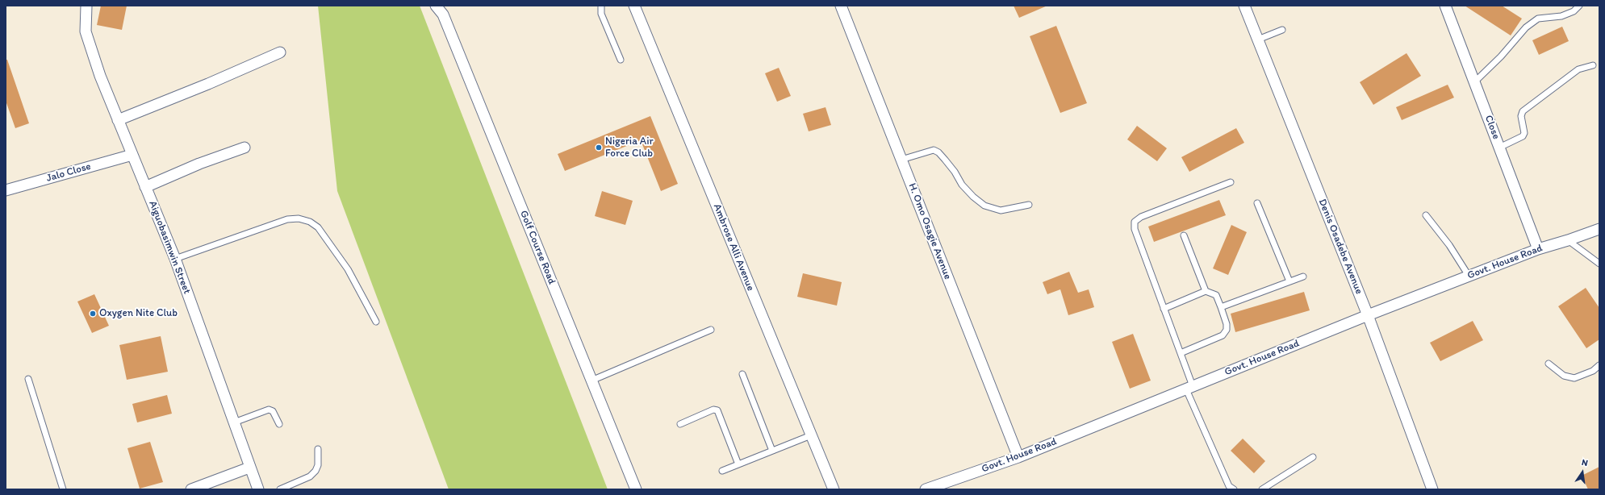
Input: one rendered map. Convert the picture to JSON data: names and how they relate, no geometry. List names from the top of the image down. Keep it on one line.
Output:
{"streets":{"street":["Close","Jalo Close","H. Omo Osagie Avenue","Denis Osadebe Avenue","Aiguobasimwin Street","Golf Course Road","Ambrose Alli Avenue","Govt. House Road"]},"crossings":[["Close","Govt. House Road"],["Jalo Close","Aiguobasimwin Street"],["H. Omo Osagie Avenue","Govt. House Road"],["Denis Osadebe Avenue","Govt. House Road"]],"places":["Nigeria Air Force Club","Oxygen Nite Club"],"north":"top"}
